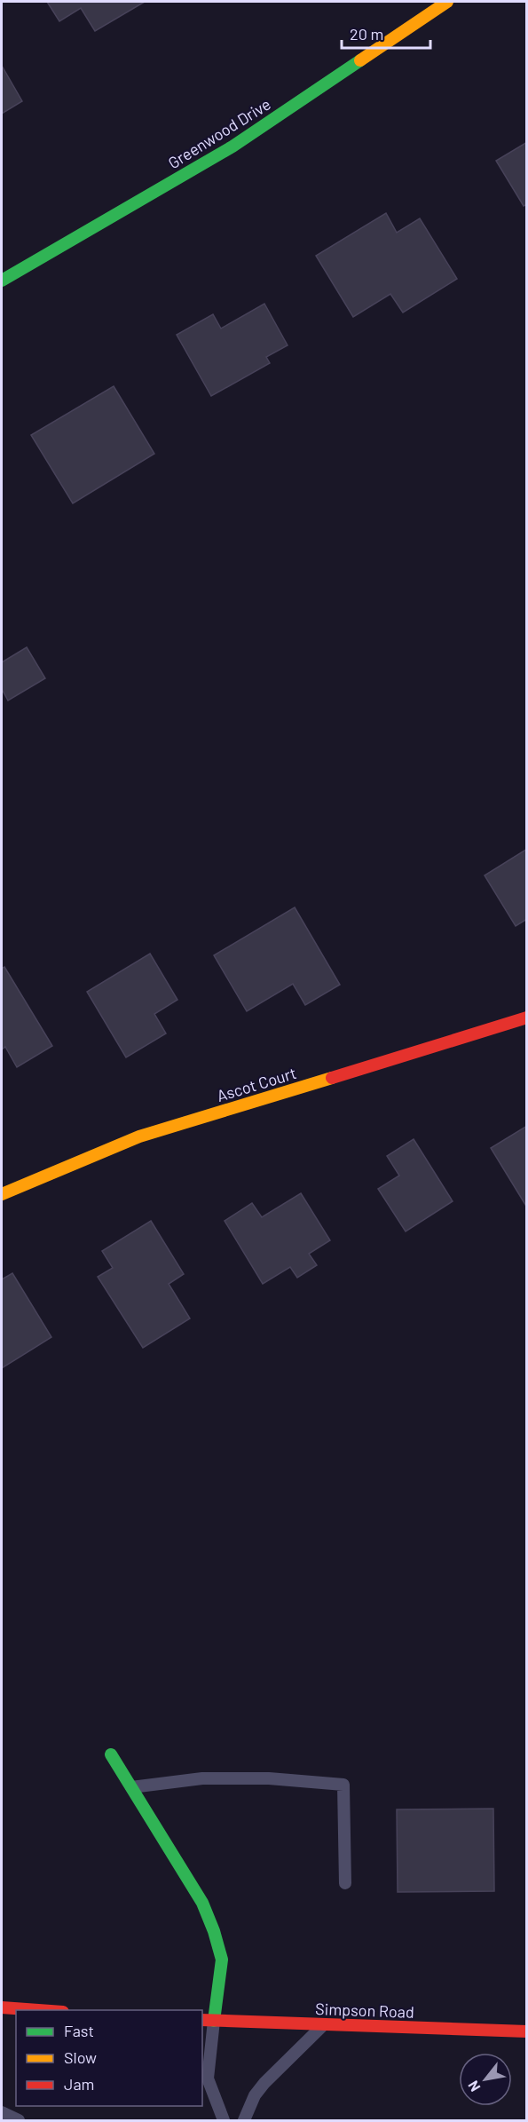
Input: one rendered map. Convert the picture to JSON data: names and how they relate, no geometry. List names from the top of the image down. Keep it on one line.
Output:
{"streets":{"street":["Greenwood Drive","Ascot Court","Simpson Road"]},"legend":["Fast","Slow","Jam"],"scale_bar":"20 m","north":"bottom left"}
